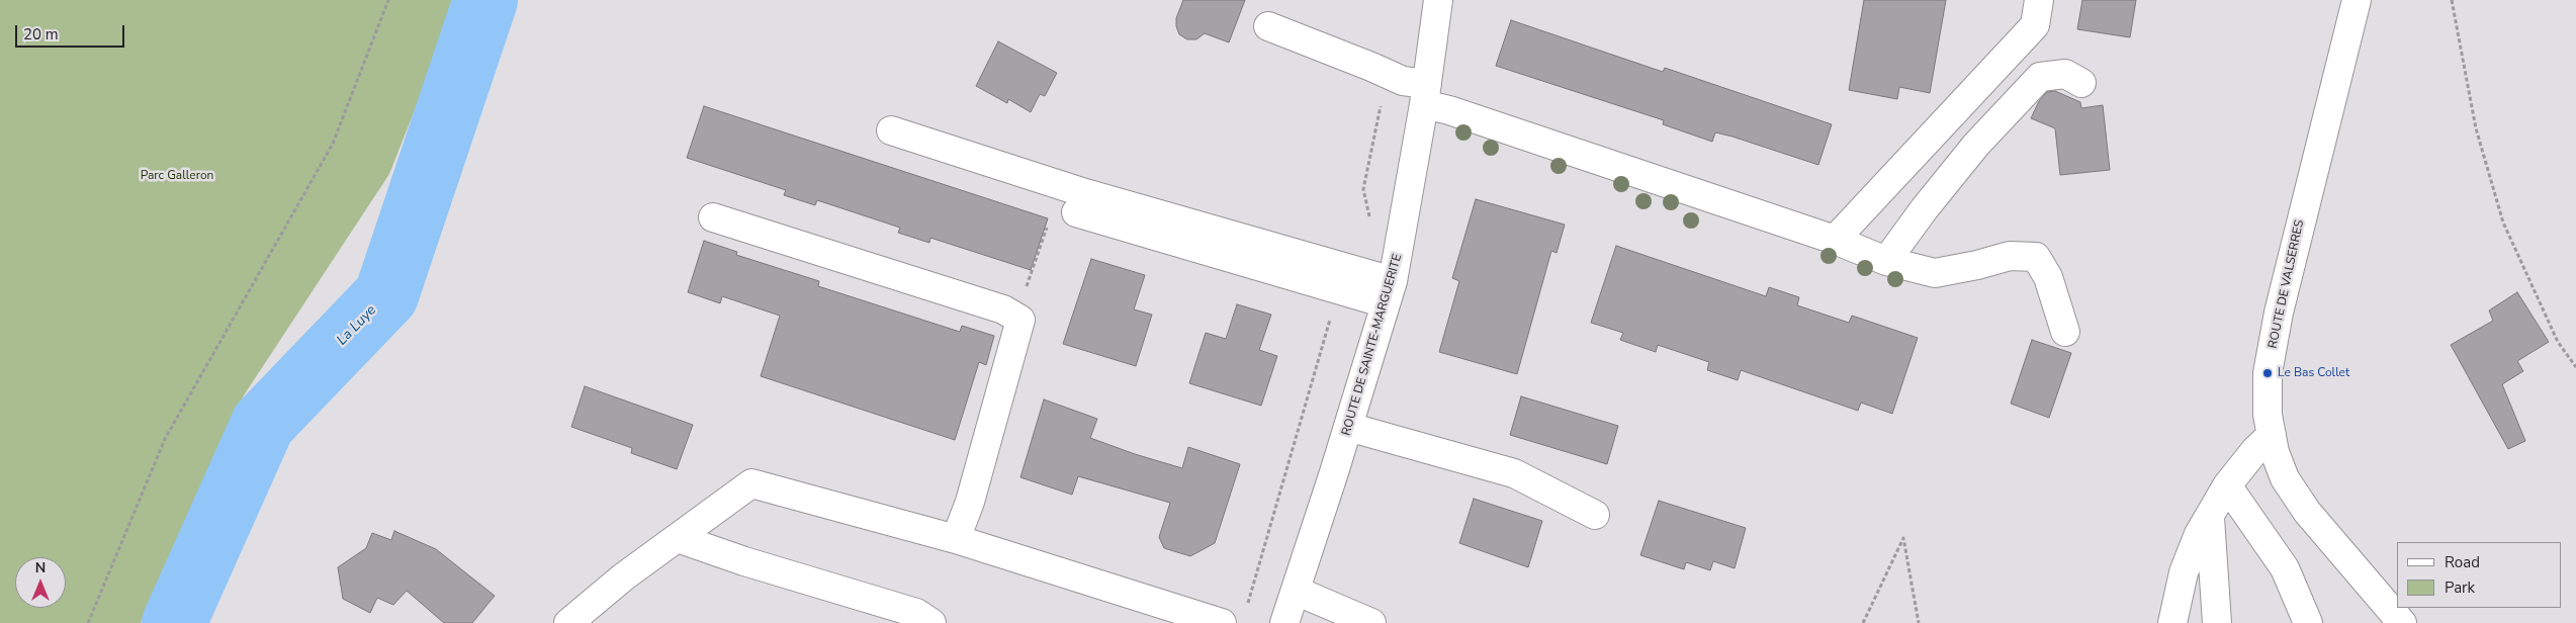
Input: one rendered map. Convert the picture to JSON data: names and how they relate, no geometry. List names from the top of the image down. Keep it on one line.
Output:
{"streets":{"street":["ROUTE DE VALSERRES","ROUTE DE SAINTE-MARGUERITE"]},"water":["La Luye"],"parks":["Parc Galleron"],"places":["Le Bas Collet"],"legend":["Road","Park"],"scale_bar":"20 m","north":"top"}
